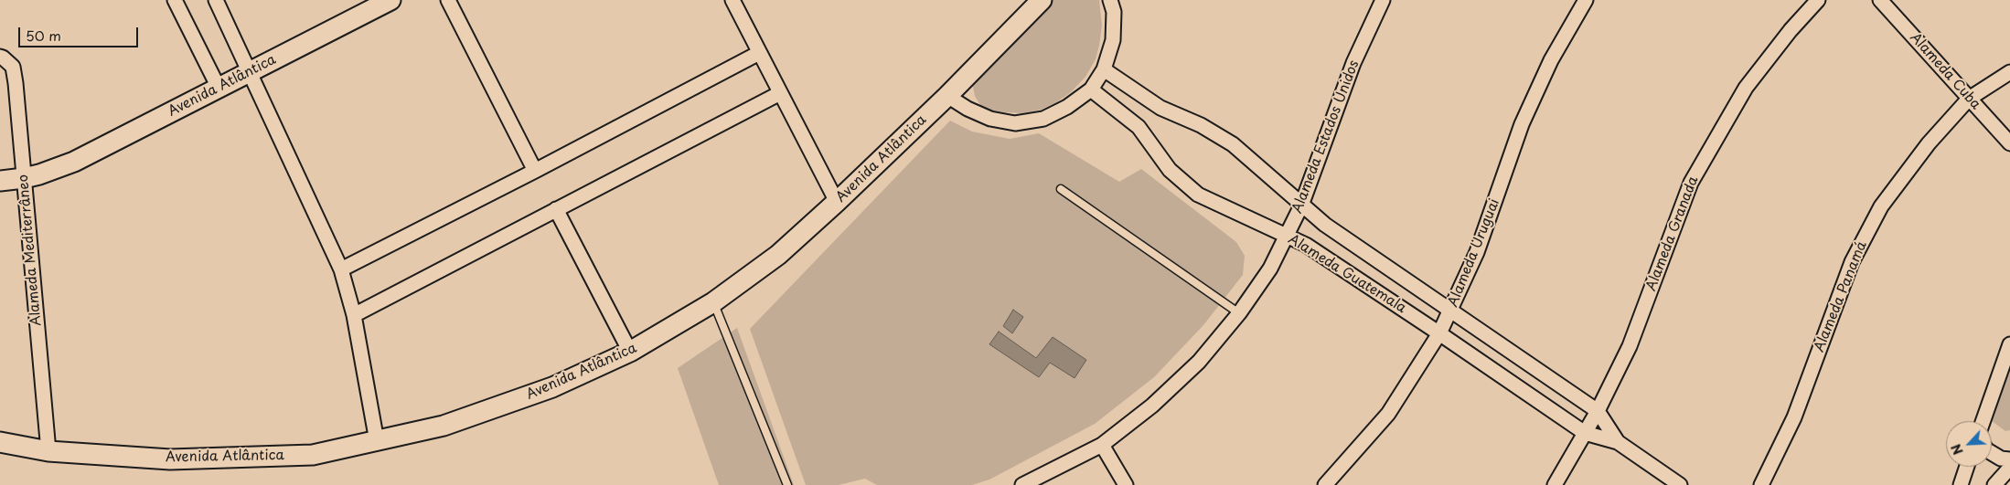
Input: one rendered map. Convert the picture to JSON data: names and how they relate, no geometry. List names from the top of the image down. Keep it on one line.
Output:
{"streets":{"street":["Alameda Cuba","Avenida Atlântica","Alameda Estados Unidos","Alameda Granada","Alameda Mediterrâneo","Alameda Uruguai","Alameda Guatemala","Alameda Panamá"]},"crossings":[["Alameda Cuba","Alameda Panamá"],["Avenida Atlântica","Alameda Mediterrâneo"],["Alameda Estados Unidos","Alameda Guatemala"],["Alameda Granada","Alameda Guatemala"],["Alameda Uruguai","Alameda Guatemala"]],"scale_bar":"50 m","north":"bottom left"}
